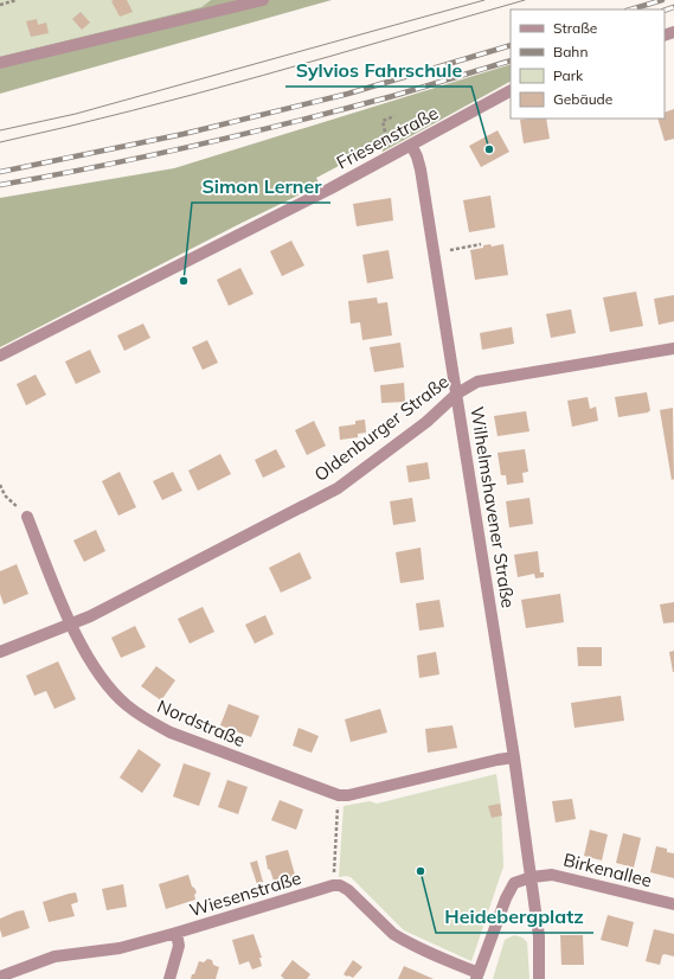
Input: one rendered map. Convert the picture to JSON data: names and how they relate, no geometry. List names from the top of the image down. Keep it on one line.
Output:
{"streets":{"street":["Friesenstraße","Oldenburger Straße","Wilhelmshavener Straße","Nordstraße","Birkenallee","Wiesenstraße"]},"crossings":[["Friesenstraße","Wilhelmshavener Straße"],["Oldenburger Straße","Wilhelmshavener Straße"],["Oldenburger Straße","Nordstraße"],["Wilhelmshavener Straße","Nordstraße"],["Wilhelmshavener Straße","Birkenallee"]],"places":["Sylvios Fahrschule","Simon Lerner","Heidebergplatz"],"legend":["Straße","Bahn","Park","Gebäude"]}
